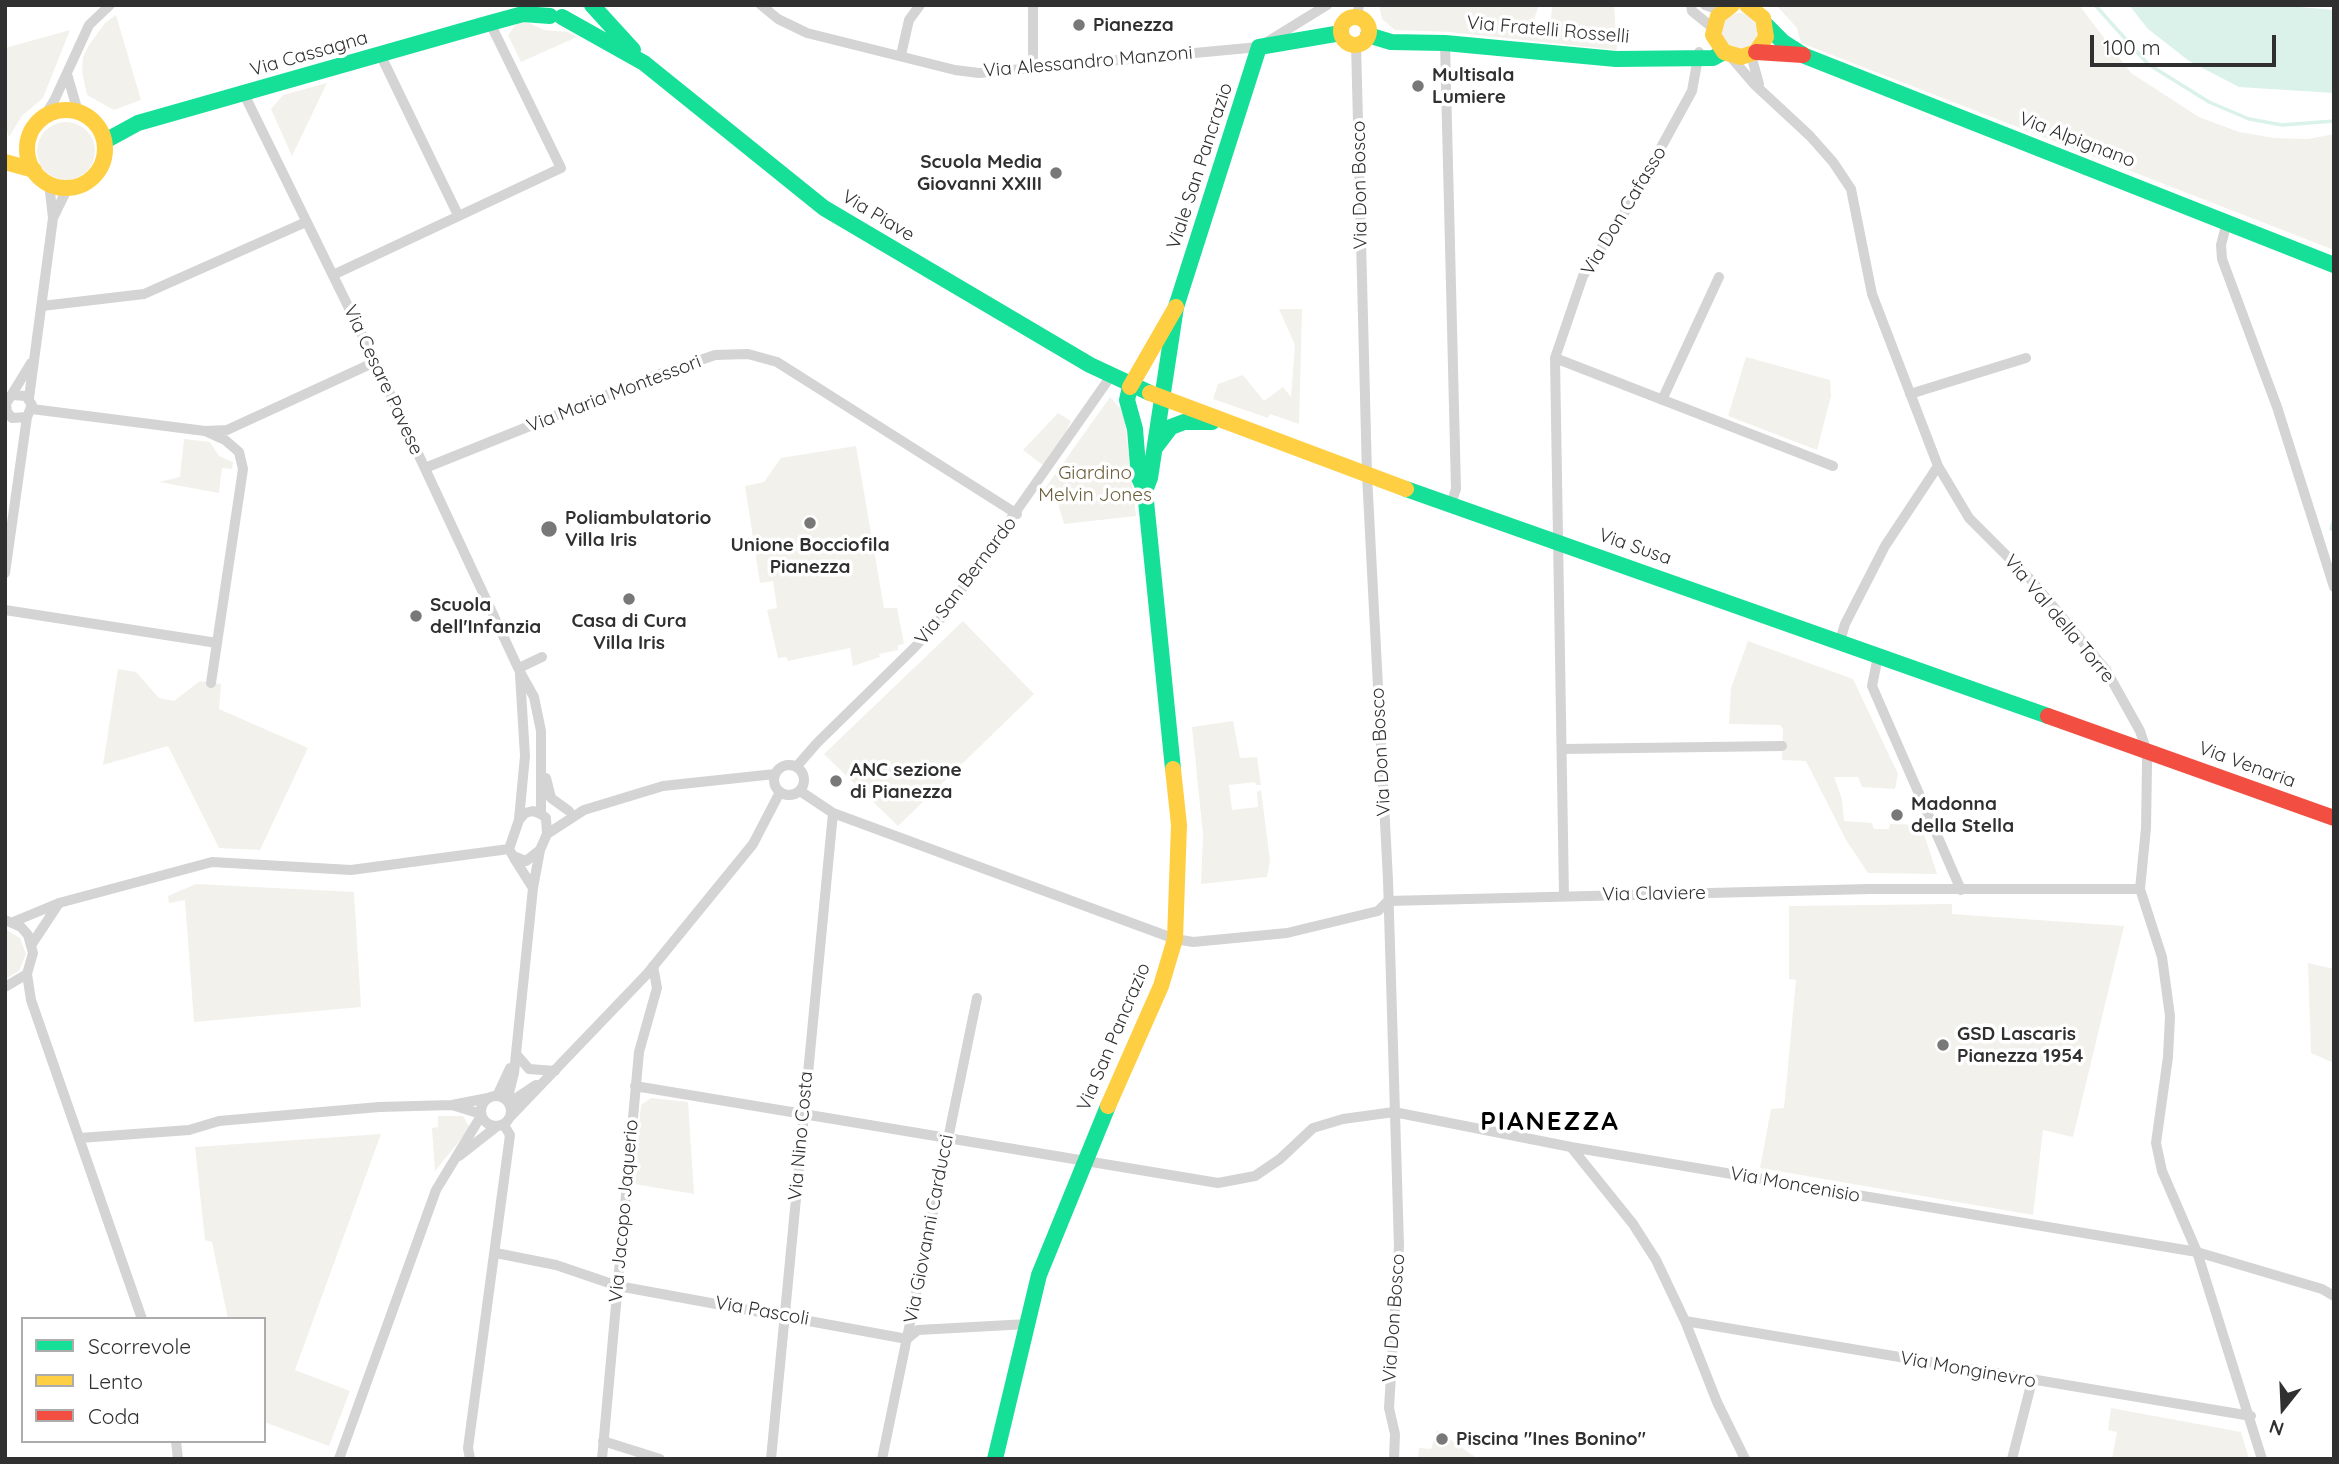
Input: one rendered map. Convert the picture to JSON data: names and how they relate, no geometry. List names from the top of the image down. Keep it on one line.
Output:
{"streets":{"street":["Via Fratelli Rosselli","Via Cassagna","Via Alessandro Manzoni","Via Alpignano","Viale San Pancrazio","Via Don Bosco","Via Don Cafasso","Via Piave","Via Cesare Pavese","Via Maria Montessori","Via Susa","Via San Bernardo","Via Val della Torre","Via Venaria","Via Claviere","Via San Pancrazio","Via Nino Costa","Via Moncenisio","Via Jacopo Jaquerio","Via Giovanni Carducci","Via Pascoli","Via Monginevro"]},"crossings":[["Via Fratelli Rosselli","Via Alpignano"],["Via Fratelli Rosselli","Via Don Bosco"],["Via Fratelli Rosselli","Via Don Cafasso"],["Via Fratelli Rosselli","Via Val della Torre"],["Via Cassagna","Via Piave"],["Via Cassagna","Via Cesare Pavese"],["Via Alessandro Manzoni","Viale San Pancrazio"],["Via Alpignano","Via Val della Torre"],["Viale San Pancrazio","Via Susa"],["Viale San Pancrazio","Via San Pancrazio"],["Via Don Bosco","Via Susa"],["Via Don Bosco","Via Claviere"],["Via Don Bosco","Via Moncenisio"],["Via Don Cafasso","Via Susa"],["Via Don Cafasso","Via Claviere"],["Via Piave","Via Susa"],["Via Piave","Via San Bernardo"],["Via Cesare Pavese","Via Maria Montessori"],["Via Maria Montessori","Via San Bernardo"],["Via Susa","Via San Bernardo"],["Via Susa","Via Val della Torre"],["Via Susa","Via Venaria"],["Via San Bernardo","Via Claviere"],["Via Val della Torre","Via Venaria"],["Via Val della Torre","Via Claviere"],["Via Val della Torre","Via Moncenisio"],["Via Val della Torre","Via Monginevro"],["Via Claviere","Via San Pancrazio"],["Via Claviere","Via Nino Costa"],["Via San Pancrazio","Via Moncenisio"],["Via Nino Costa","Via Moncenisio"],["Via Nino Costa","Via Pascoli"],["Via Moncenisio","Via Jacopo Jaquerio"],["Via Moncenisio","Via Giovanni Carducci"],["Via Jacopo Jaquerio","Via Pascoli"],["Via Giovanni Carducci","Via Pascoli"]],"districts":["PIANEZZA"],"parks":["Giardino Melvin Jones"],"places":["Pianezza","Multisala Lumiere","Scuola Media Giovanni XXIII","Unione Bocciofila Pianezza","Poliambulatorio Villa Iris","Casa di Cura Villa Iris","Scuola dell'Infanzia","ANC sezione di Pianezza","Madonna della Stella","GSD Lascaris Pianezza 1954","Piscina \"Ines Bonino\""],"legend":["Scorrevole","Lento","Coda"],"scale_bar":"100 m","north":"bottom"}
